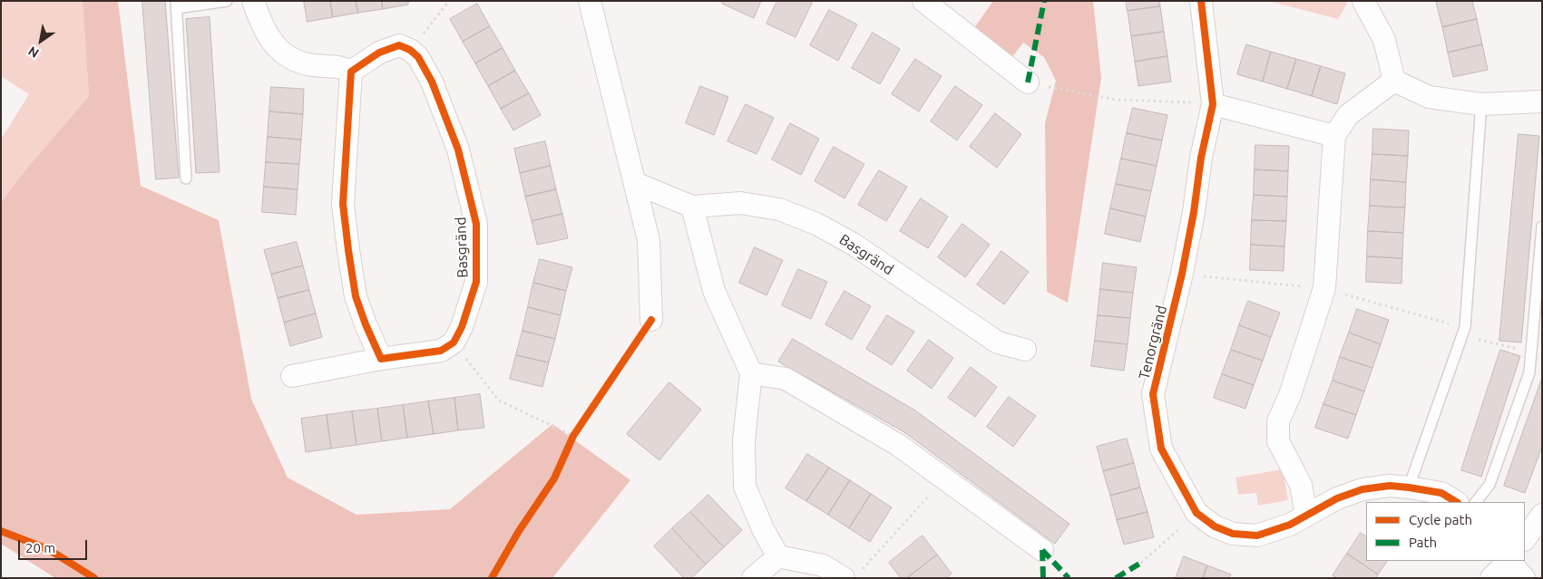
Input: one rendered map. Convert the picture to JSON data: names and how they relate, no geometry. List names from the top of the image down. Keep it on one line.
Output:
{"streets":{"street":["Basgränd","Tenorgränd"]},"legend":["Cycle path","Path"],"scale_bar":"20 m","north":"bottom left"}
